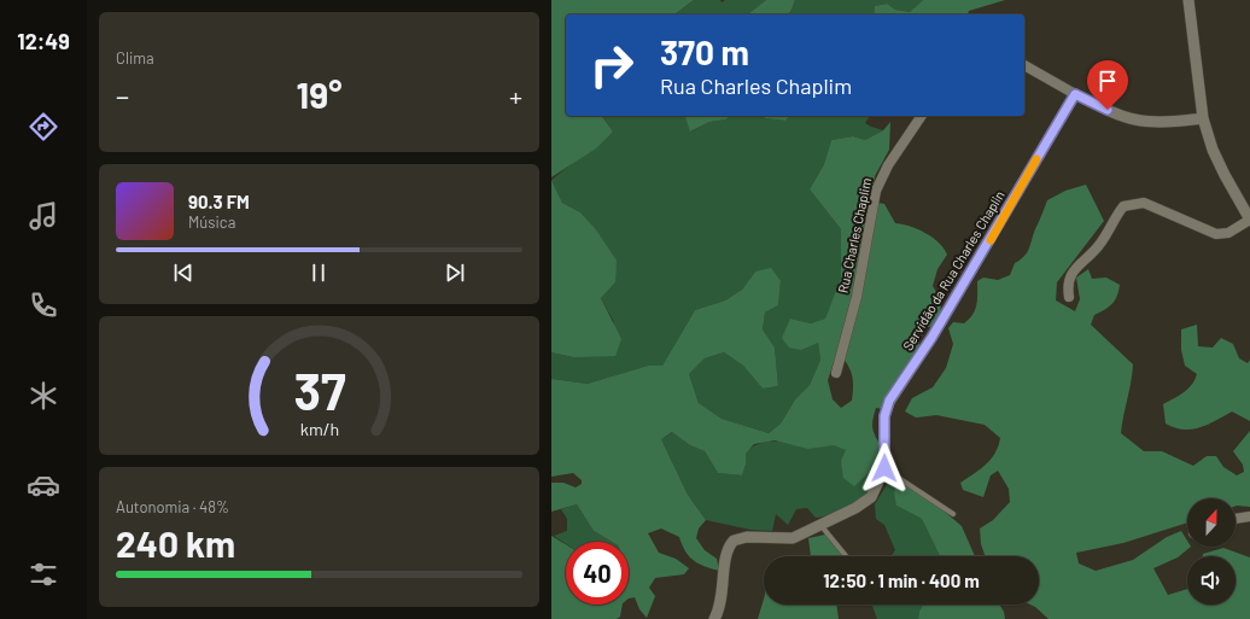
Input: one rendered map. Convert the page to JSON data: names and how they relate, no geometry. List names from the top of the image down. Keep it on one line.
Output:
{"streets":{"street":["Rua Charles Chaplim","Servidão da Rua Charles Chaplin"]},"north":"top","page":{"tabs":"12:49","tile":["Clima",["Autonomia · 48%","240 km"]],"turn":["370 m","Rua Charles Chaplim"],"heat":["−","19°","+"],"song":["90.3 FM","Música"],"limit":"40","trip":"12:50 · 1 min · 400 m","gauge":["37","km/h"]}}
